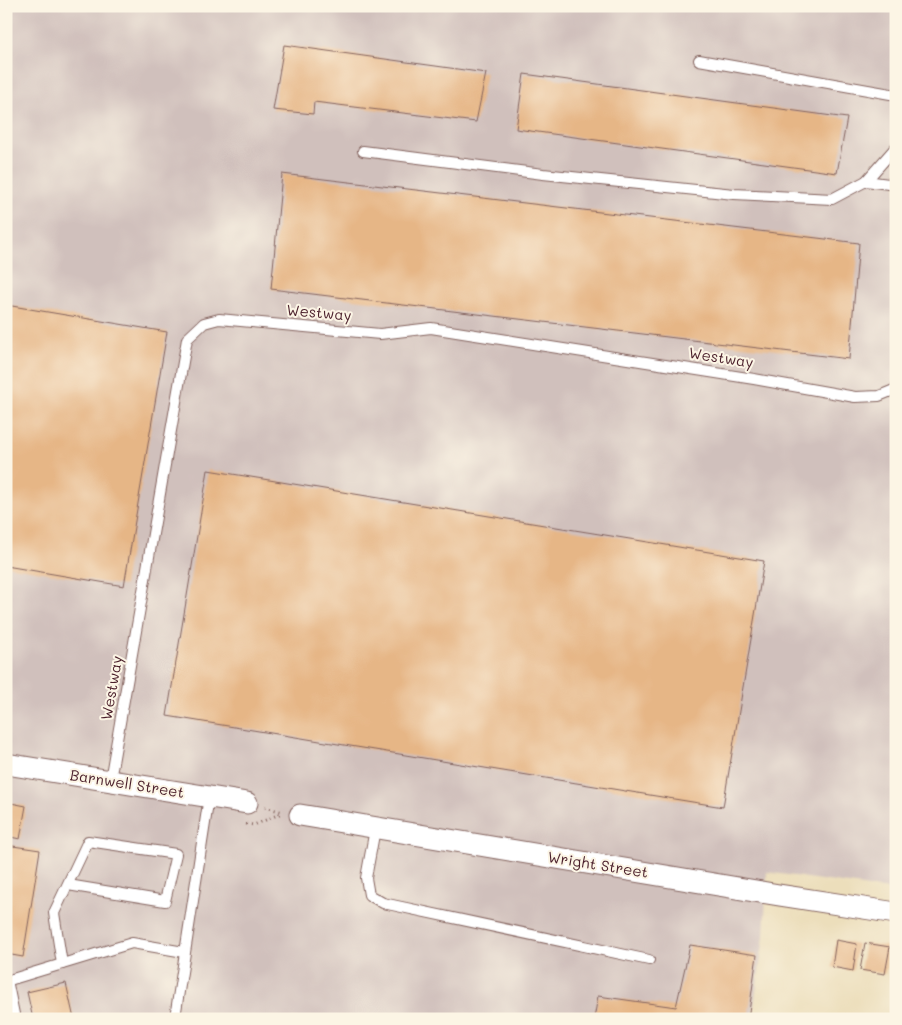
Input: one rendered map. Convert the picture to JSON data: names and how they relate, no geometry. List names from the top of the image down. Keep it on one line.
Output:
{"streets":{"street":["Barnwell Street","Wright Street"],"lane":["Westway"]},"crossings":[["Westway","Barnwell Street"]]}
